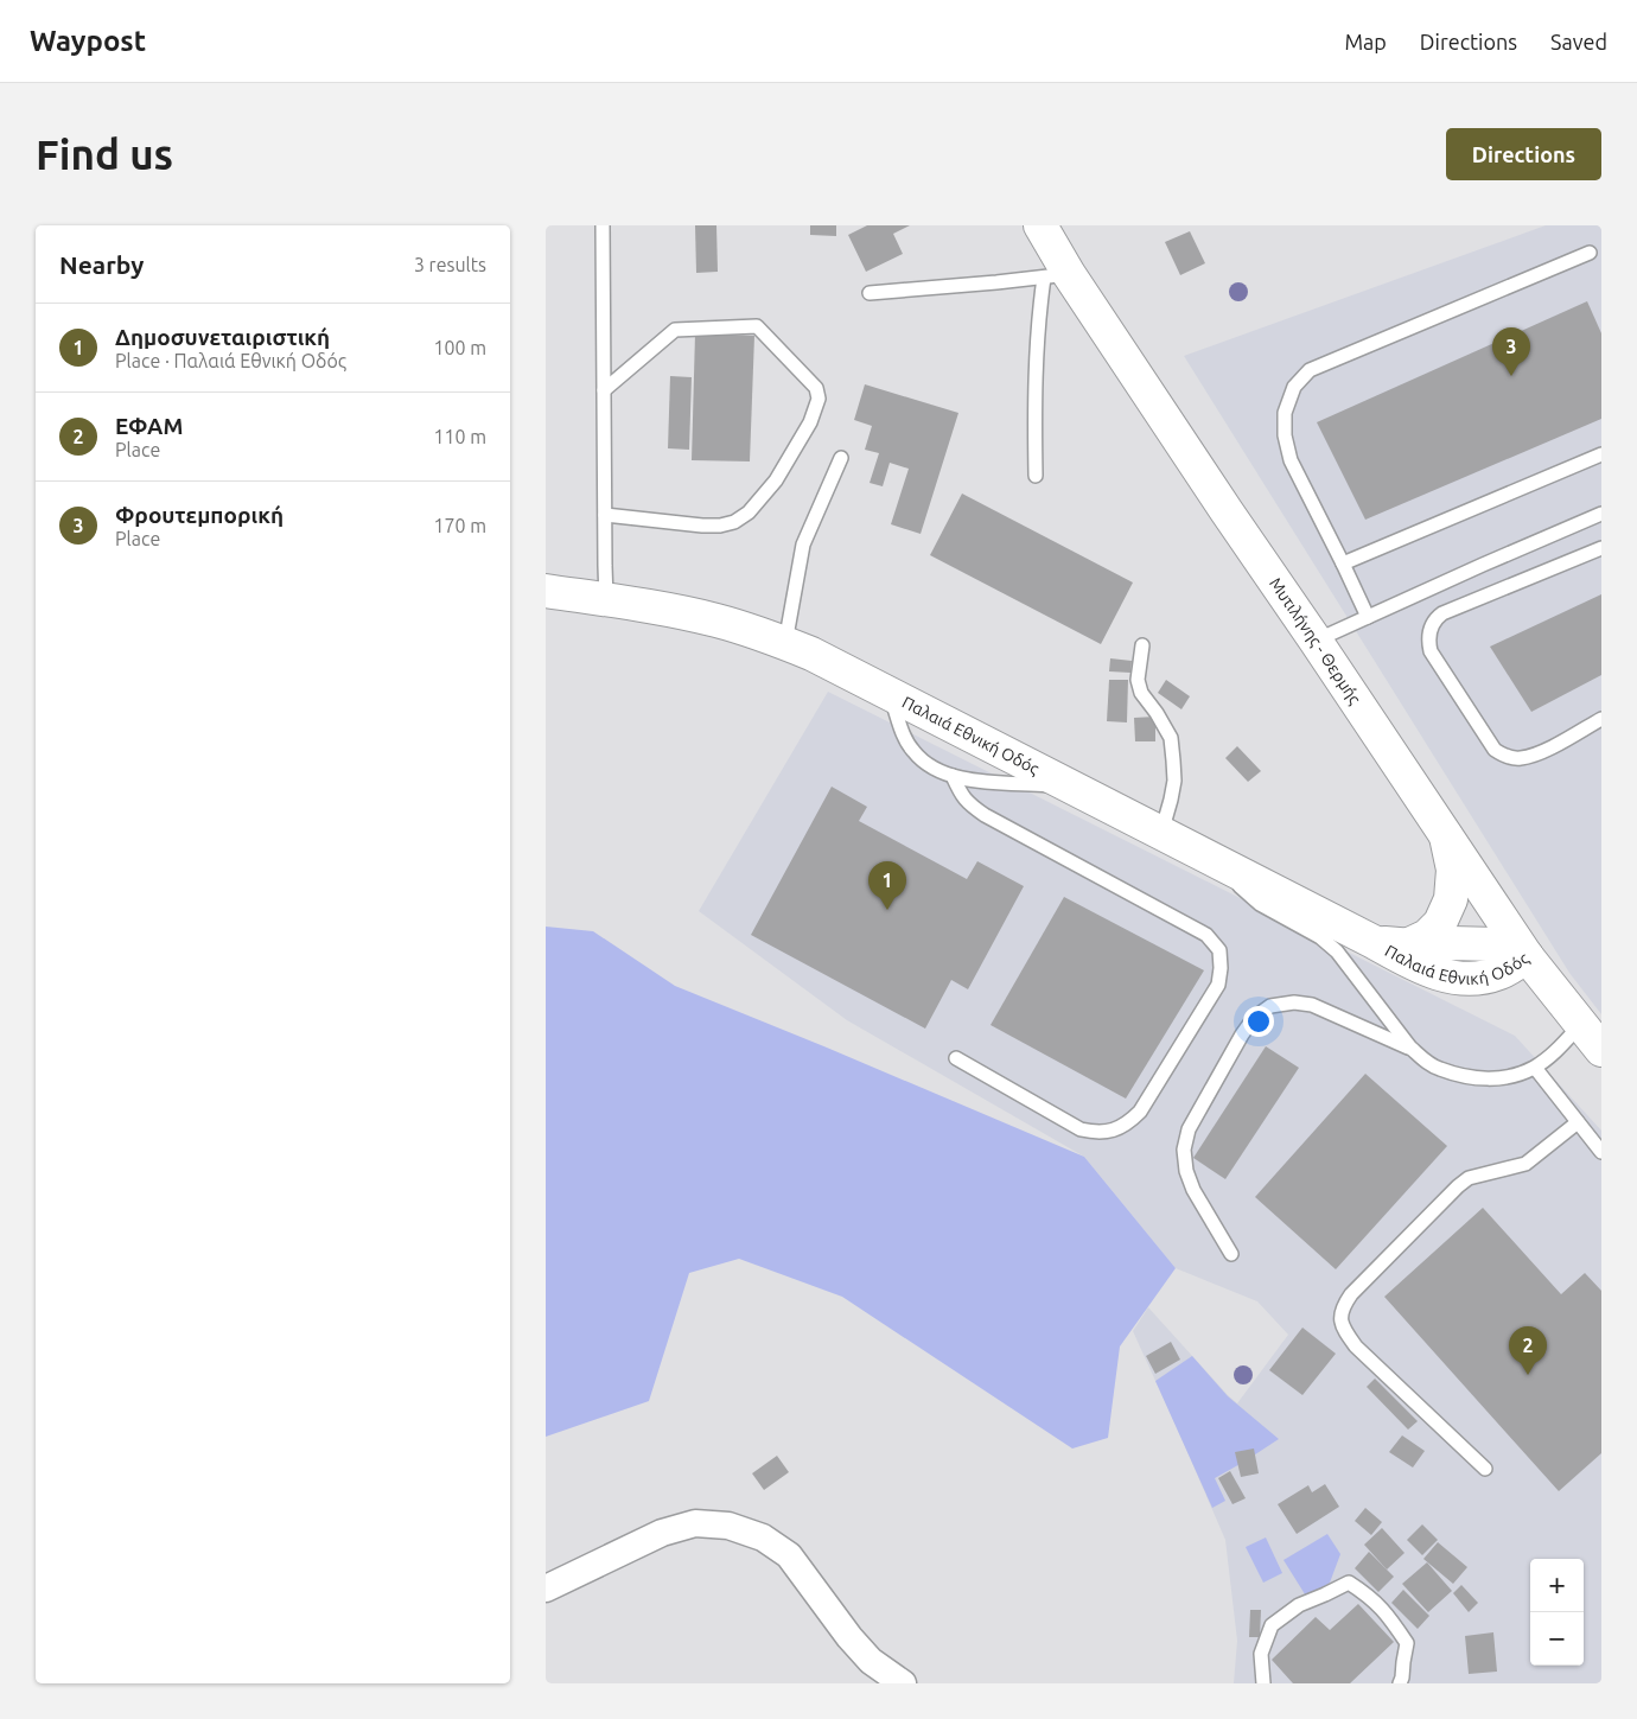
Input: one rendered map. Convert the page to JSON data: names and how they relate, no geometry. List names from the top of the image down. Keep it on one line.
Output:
{"streets":{"main road":["Μυτιλήνης - Θερμής","Παλαιά Εθνική Οδός"]},"crossings":[["Μυτιλήνης - Θερμής","Παλαιά Εθνική Οδός"]],"page":{"header":"Waypost","nav":["Map","Directions","Saved"],"buttons":"Directions","title":"Find us","heading":["Nearby","3 results"],"list":[{"mark":"1","name":"Δημοσυνεταιριστική","note":"Place · Παλαιά Εθνική Οδός","value":"100 m"},{"mark":"2","name":"ΕΦΑΜ","note":"Place","value":"110 m"},{"mark":"3","name":"Φρουτεμπορική","note":"Place","value":"170 m"}],"pins":["3","1","2"],"map_buttons":["+","−"]}}
